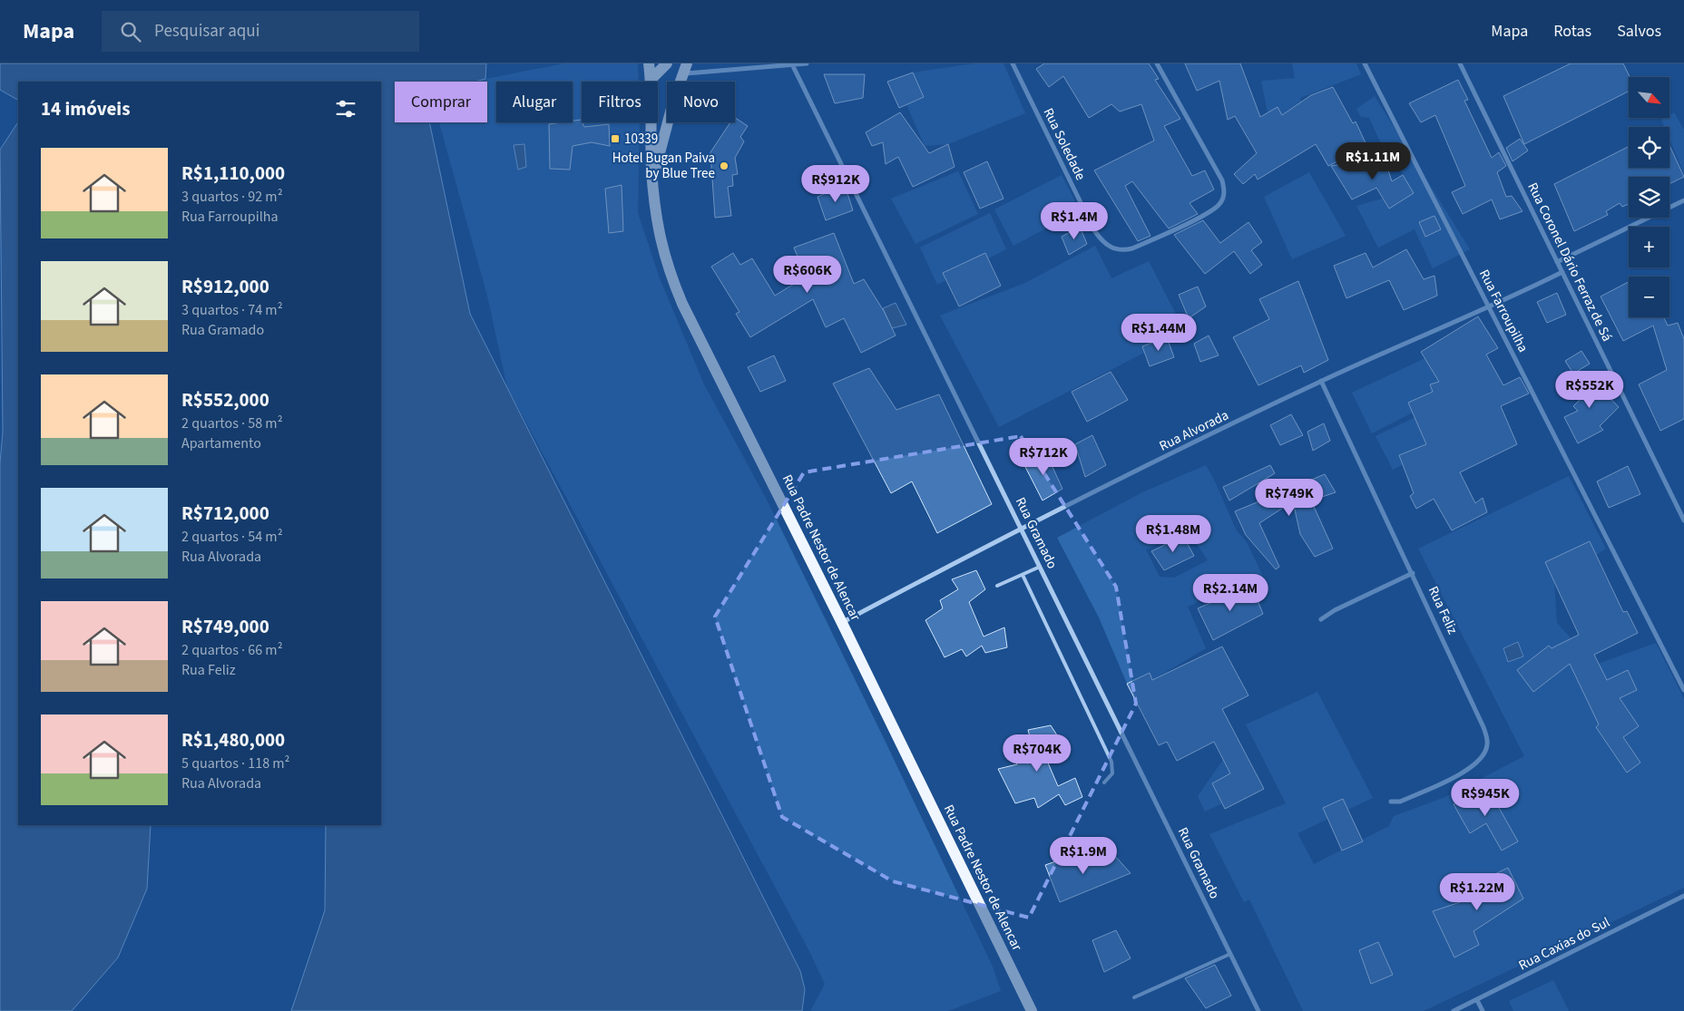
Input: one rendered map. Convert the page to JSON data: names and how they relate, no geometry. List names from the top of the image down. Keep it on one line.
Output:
{"streets":{"main road":["Rua Padre Nestor de Alencar"],"street":["Rua Soledade","Rua Coronel Dário Ferraz de Sá","Rua Farroupilha","Rua Alvorada","Rua Gramado","Rua Feliz","Rua Caxias do Sul"]},"crossings":[["Rua Coronel Dário Ferraz de Sá","Rua Alvorada"],["Rua Farroupilha","Rua Alvorada"],["Rua Alvorada","Rua Gramado"],["Rua Alvorada","Rua Padre Nestor de Alencar"],["Rua Alvorada","Rua Feliz"]],"places":{"transit":["10339"],"other":["Hotel Bugan Paiva by Blue Tree"]},"north":"bottom right","page":{"header":"Mapa","search":"Pesquisar aqui","nav":["Mapa","Rotas","Salvos"],"map_buttons":["+","−"],"chip":["Comprar","Alugar","Filtros","Novo"],"heading":"14 imóveis","list":[{"name":"R$1,110,000","note":"3 quartos · 92 m² · Rua Farroupilha"},{"name":"R$912,000","note":"3 quartos · 74 m² · Rua Gramado"},{"name":"R$552,000","note":"2 quartos · 58 m² · Apartamento"},{"name":"R$712,000","note":"2 quartos · 54 m² · Rua Alvorada"},{"name":"R$749,000","note":"2 quartos · 66 m² · Rua Feliz"},{"name":"R$1,480,000","note":"5 quartos · 118 m² · Rua Alvorada"}],"price":["R$1.11M","R$912K","R$1.4M","R$606K","R$1.44M","R$552K","R$712K","R$749K","R$1.48M","R$2.14M","R$704K","R$945K","R$1.9M","R$1.22M"]}}
